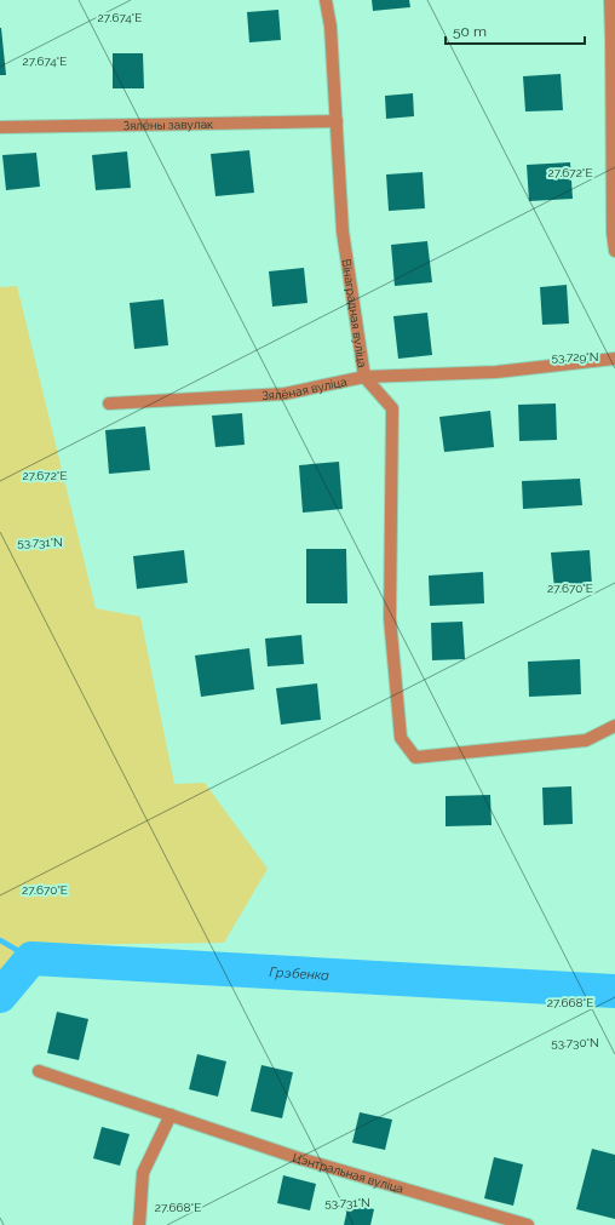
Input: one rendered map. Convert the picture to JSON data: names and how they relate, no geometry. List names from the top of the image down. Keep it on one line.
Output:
{"streets":{"street":["Зялёны завулак","Вінаградная вуліца","Зялёная вуліца","Цэнтральная вуліца"]},"crossings":[["Зялёны завулак","Вінаградная вуліца"],["Вінаградная вуліца","Зялёная вуліца"]],"water":["Грэбенка"],"scale_bar":"50 m","coordinates":["27.674°E","27.672°E","53.729°N","53.731°N","27.670°E","27.668°E","53.730°N"]}
